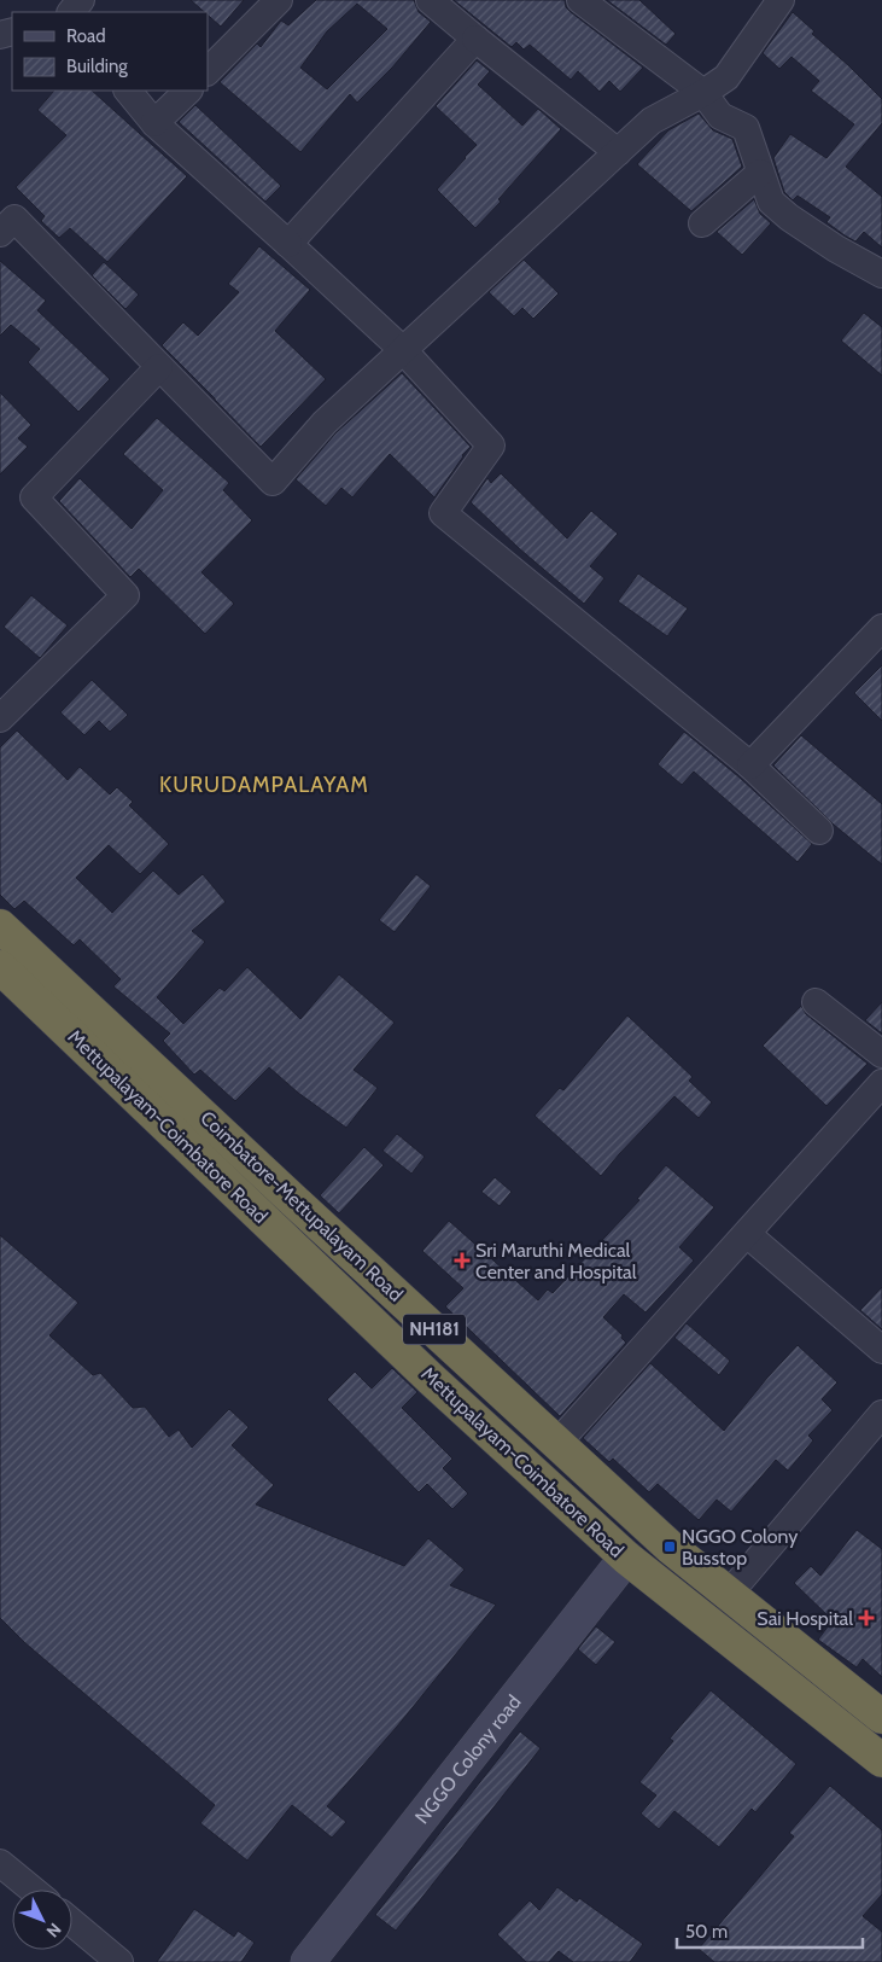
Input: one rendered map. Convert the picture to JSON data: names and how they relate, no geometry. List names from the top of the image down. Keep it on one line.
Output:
{"streets":{"highway":["Mettupalayam-Coimbatore Road","Coimbatore-Mettupalayam Road","NH181"],"street":["NGGO Colony road"]},"crossings":[["Mettupalayam-Coimbatore Road","NGGO Colony road"]],"districts":["KURUDAMPALAYAM"],"places":{"health":["Sri Maruthi Medical Center and Hospital","Sai Hospital"],"transit":["NGGO Colony Busstop"]},"legend":["Road","Building"],"scale_bar":"50 m","north":"bottom right"}
